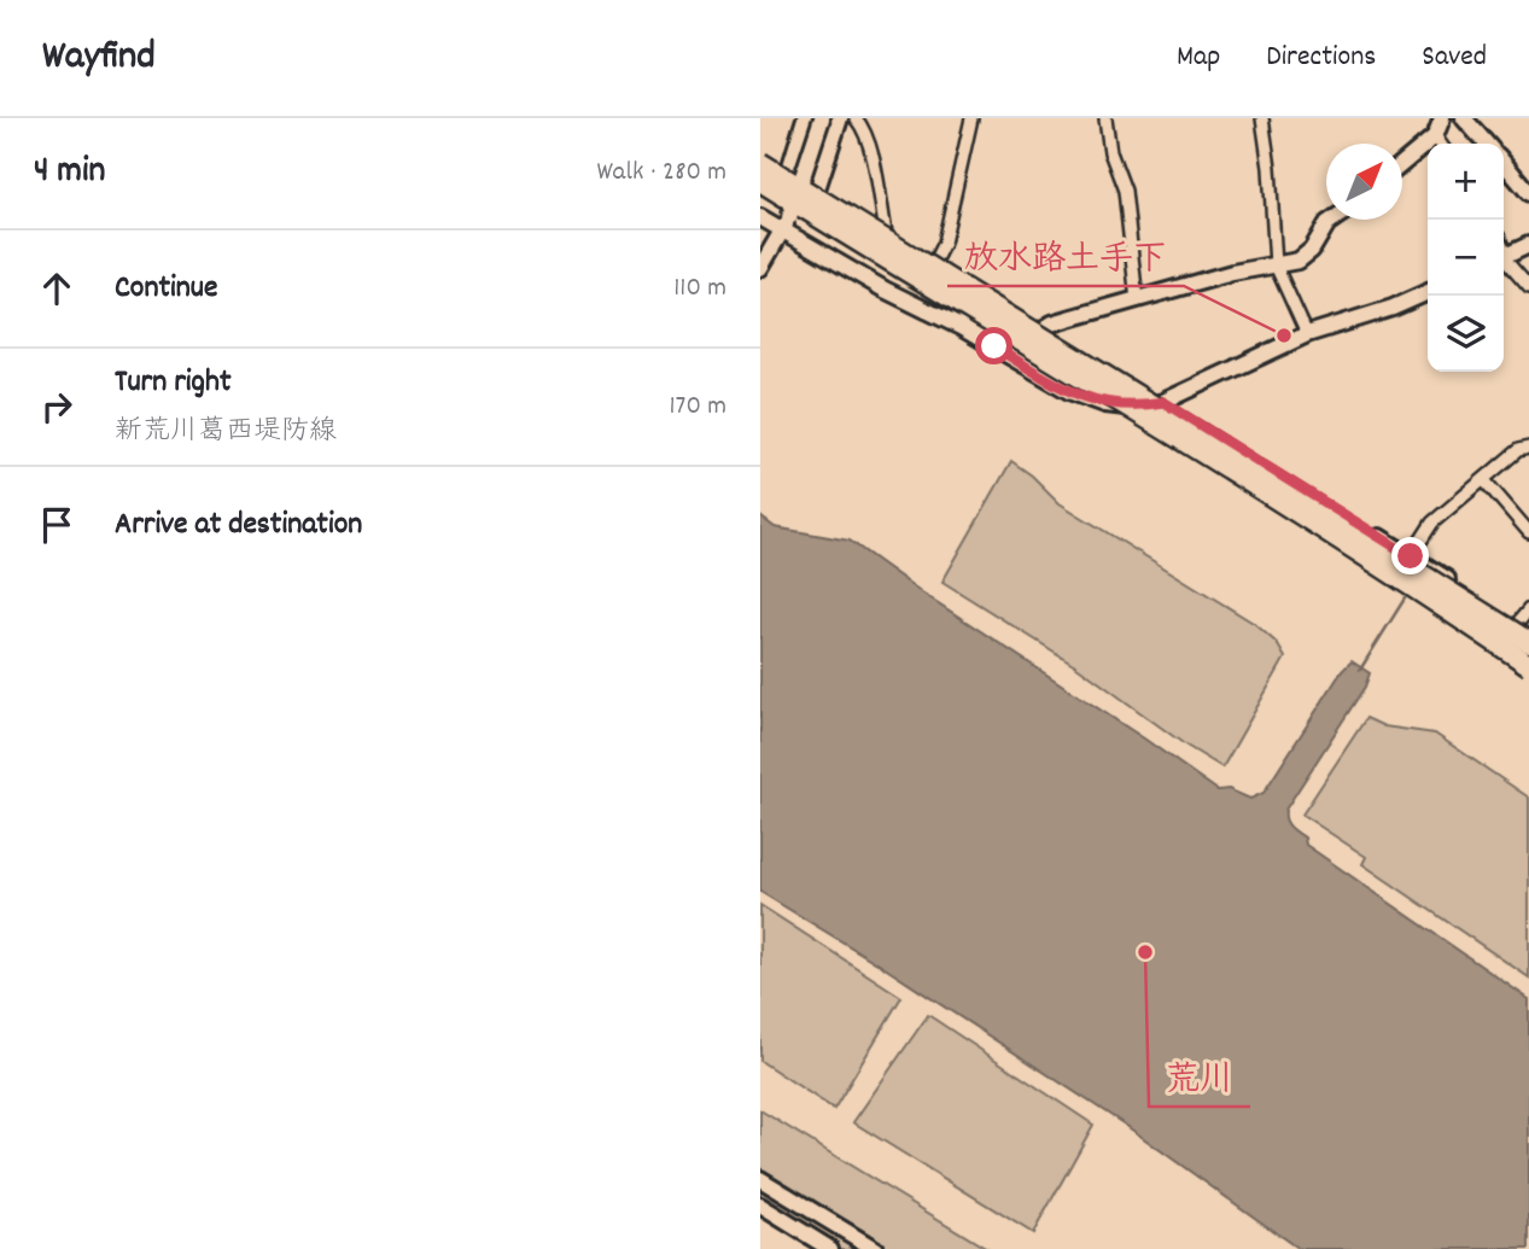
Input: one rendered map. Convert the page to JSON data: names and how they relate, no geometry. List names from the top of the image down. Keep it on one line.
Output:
{"places":["放水路土手下","荒川"],"north":"top right","page":{"header":"Wayfind","nav":["Map","Directions","Saved"],"heading":["4 min","Walk · 280 m"],"map_buttons":["+","−"],"list":[["Continue","110 m"],["Turn right","新荒川葛西堤防線","170 m"],"Arrive at destination"]}}
